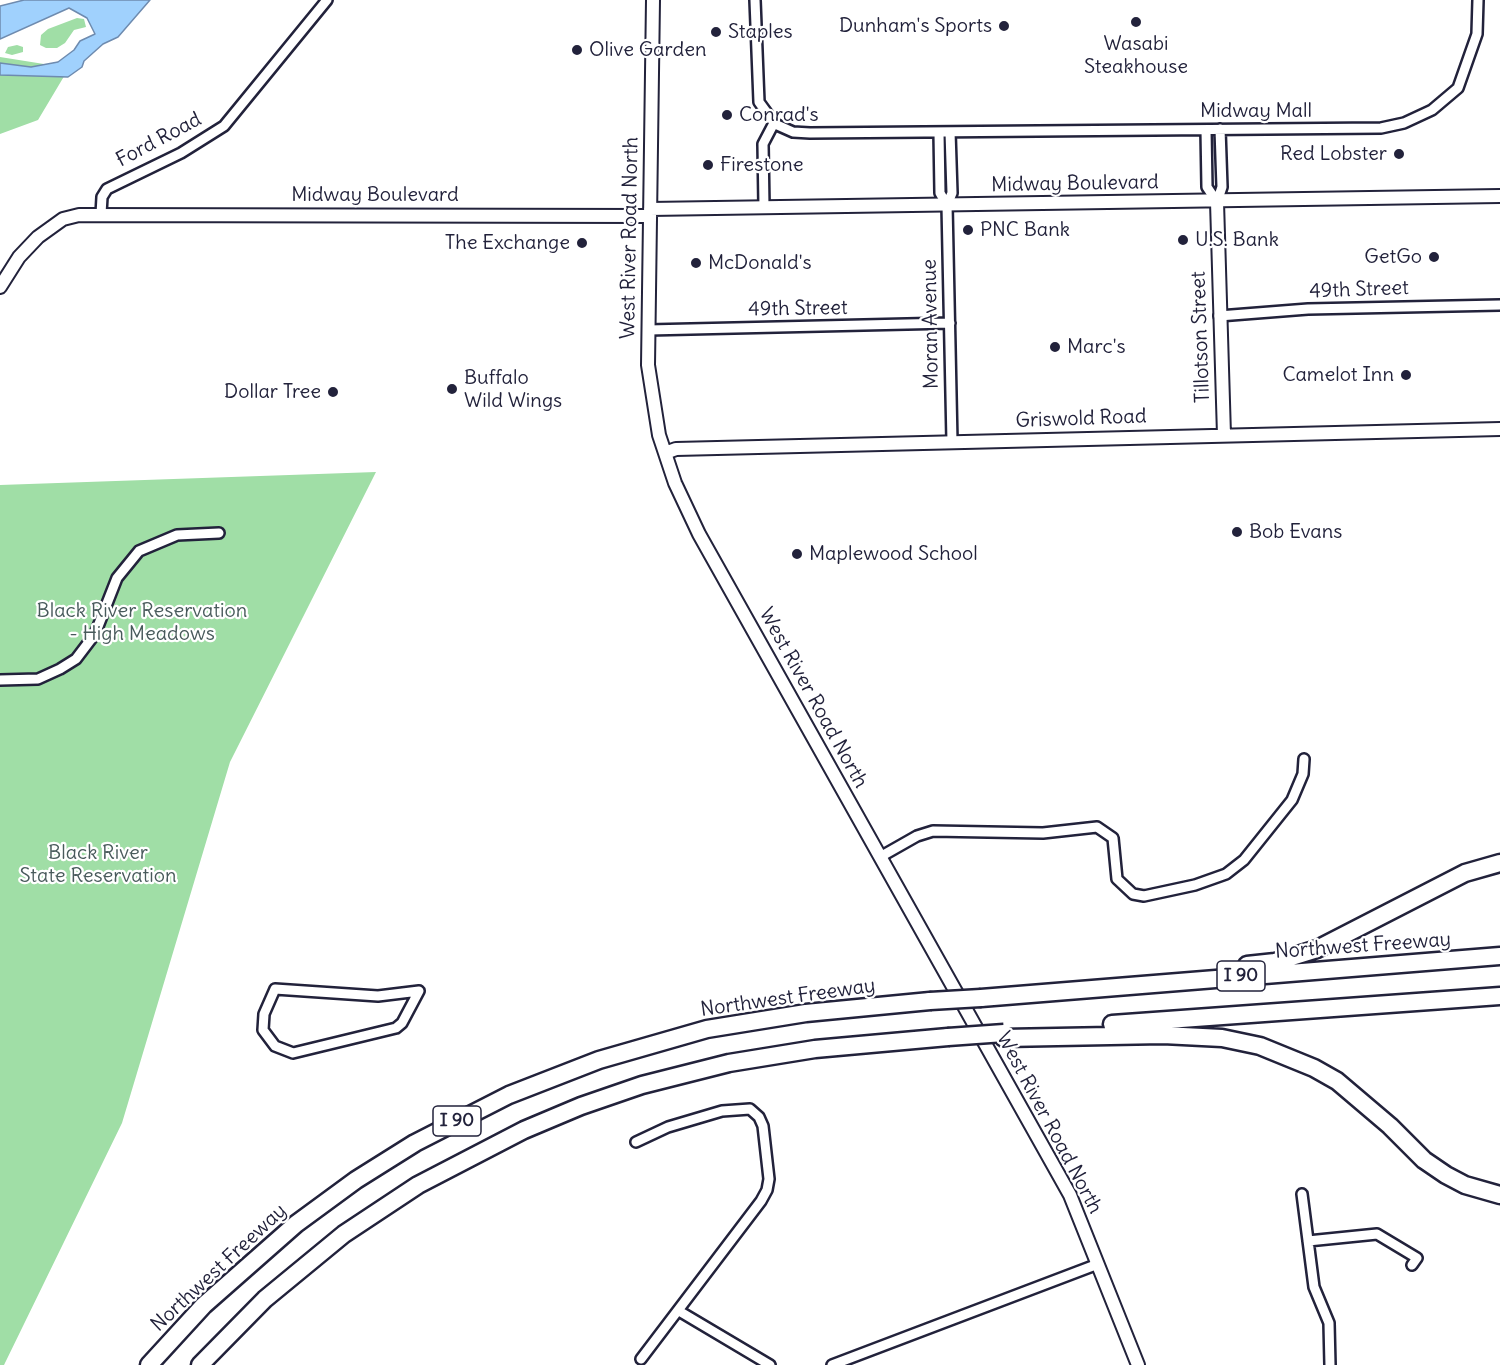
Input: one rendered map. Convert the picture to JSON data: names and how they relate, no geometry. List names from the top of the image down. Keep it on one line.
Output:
{"streets":{"highway":["Northwest Freeway","I 90"],"street":["Midway Mall","Ford Road","Midway Boulevard","West River Road North","49th Street","Moran Avenue","Tillotson Street","Griswold Road"]},"crossings":[["Midway Mall","Moran Avenue"],["Midway Mall","Tillotson Street"],["Ford Road","Midway Boulevard"],["Midway Boulevard","West River Road North"],["Midway Boulevard","Moran Avenue"],["Midway Boulevard","Tillotson Street"],["West River Road North","49th Street"],["West River Road North","Griswold Road"],["49th Street","Moran Avenue"],["49th Street","Tillotson Street"],["Moran Avenue","Griswold Road"],["Tillotson Street","Griswold Road"]],"parks":["Black River Reservation - High Meadows","Black River State Reservation"],"places":["Wasabi Steakhouse","Dunham's Sports","Staples","Olive Garden","Conrad's","Red Lobster","Firestone","PNC Bank","U.S. Bank","The Exchange","GetGo","McDonald's","Marc's","Camelot Inn","Buffalo Wild Wings","Dollar Tree","Bob Evans","Maplewood School"]}
